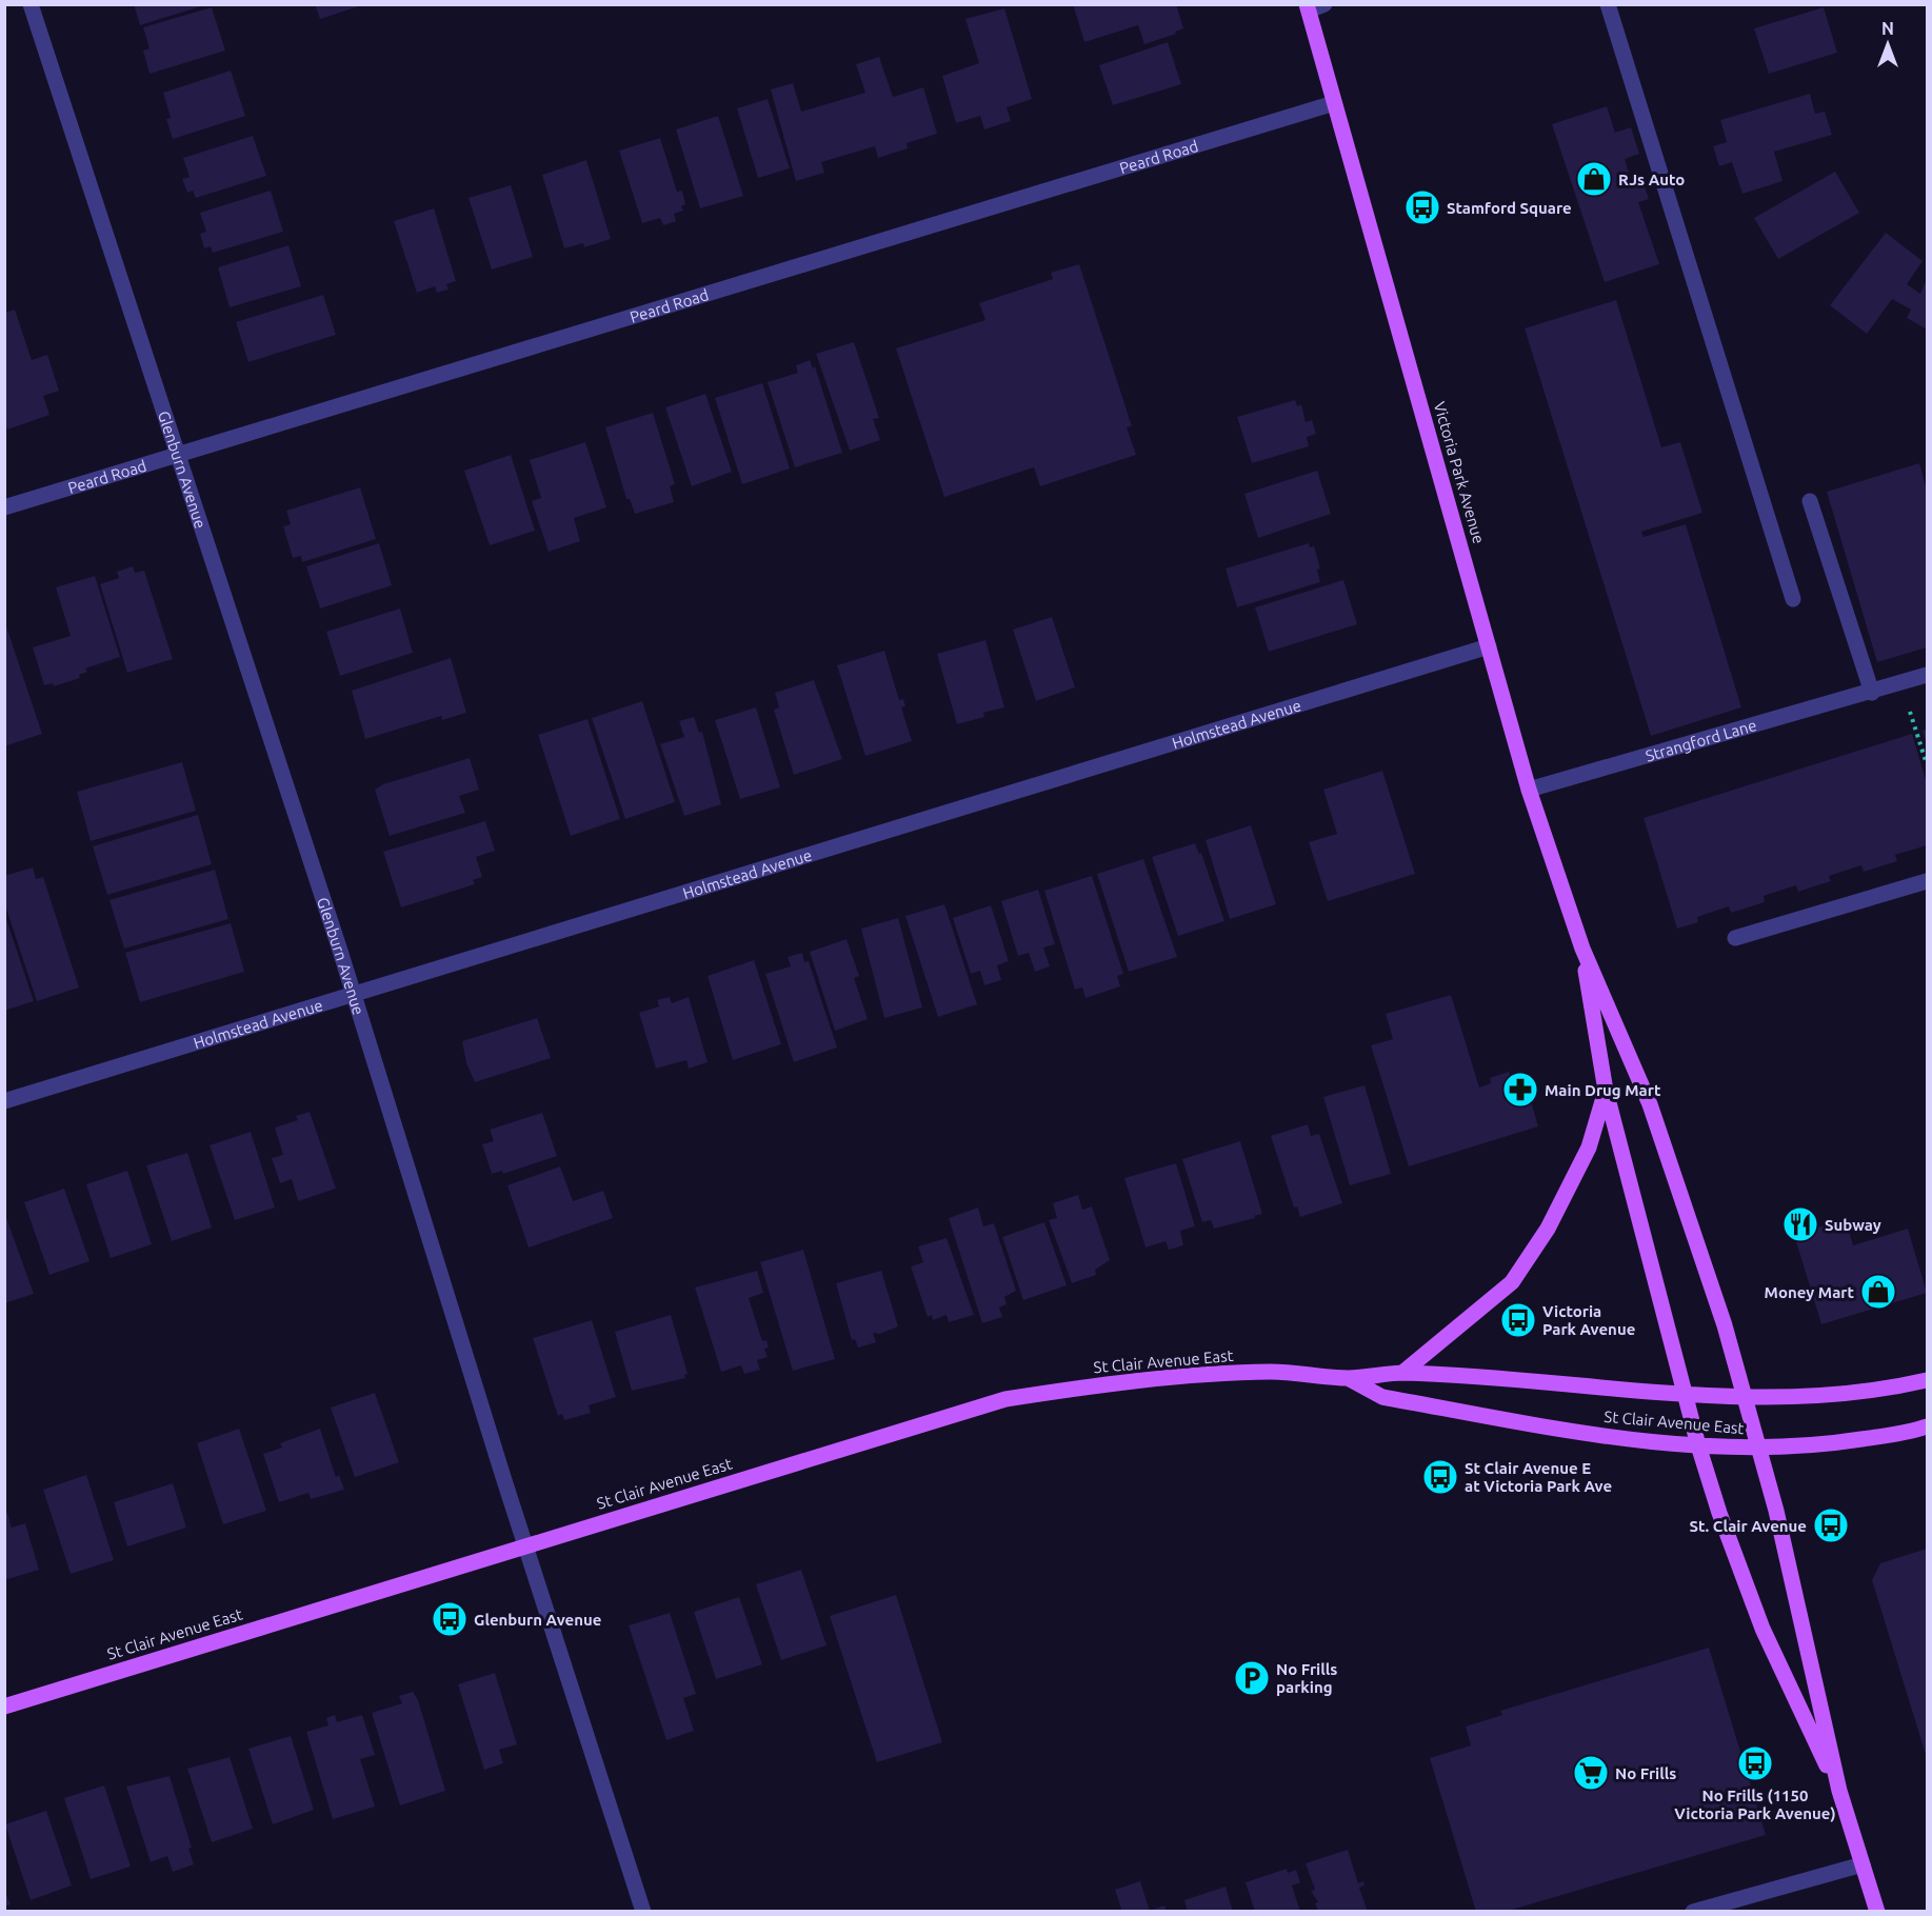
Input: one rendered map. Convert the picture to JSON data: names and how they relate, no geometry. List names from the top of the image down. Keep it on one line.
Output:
{"streets":{"main road":["Victoria Park Avenue","St Clair Avenue East"],"street":["Peard Road","Glenburn Avenue","Holmstead Avenue","Strangford Lane"]},"crossings":[["Peard Road","Glenburn Avenue"],["Peard Road","Victoria Park Avenue"],["Glenburn Avenue","Holmstead Avenue"],["Glenburn Avenue","St Clair Avenue East"],["Victoria Park Avenue","Holmstead Avenue"],["Victoria Park Avenue","Strangford Lane"],["Victoria Park Avenue","St Clair Avenue East"]],"places":{"shop":["RJs Auto","Money Mart"],"bus stop":["Stamford Square","Victoria Park Avenue","St Clair Avenue E at Victoria Park Ave","St. Clair Avenue","Glenburn Avenue","No Frills (1150 Victoria Park Avenue)"],"pharmacy":["Main Drug Mart"],"restaurant":["Subway"],"parking":["No Frills parking"],"supermarket":["No Frills"]},"north":"top"}
